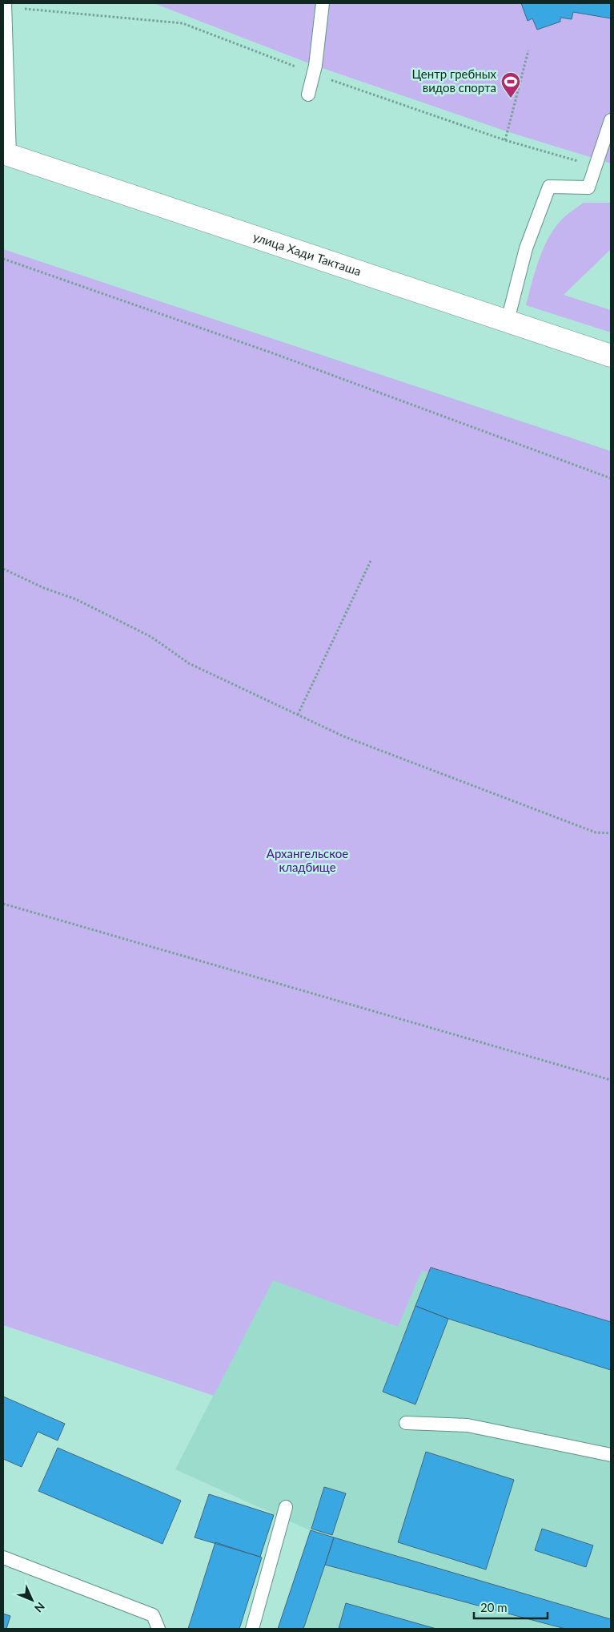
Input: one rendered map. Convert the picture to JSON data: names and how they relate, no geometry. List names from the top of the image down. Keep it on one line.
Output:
{"streets":{"street":["улица Хади Такташа"]},"parks":["Архангельское кладбище"],"places":{"sports":["Центр гребных видов спорта"]},"scale_bar":"20 m","north":"bottom right"}
